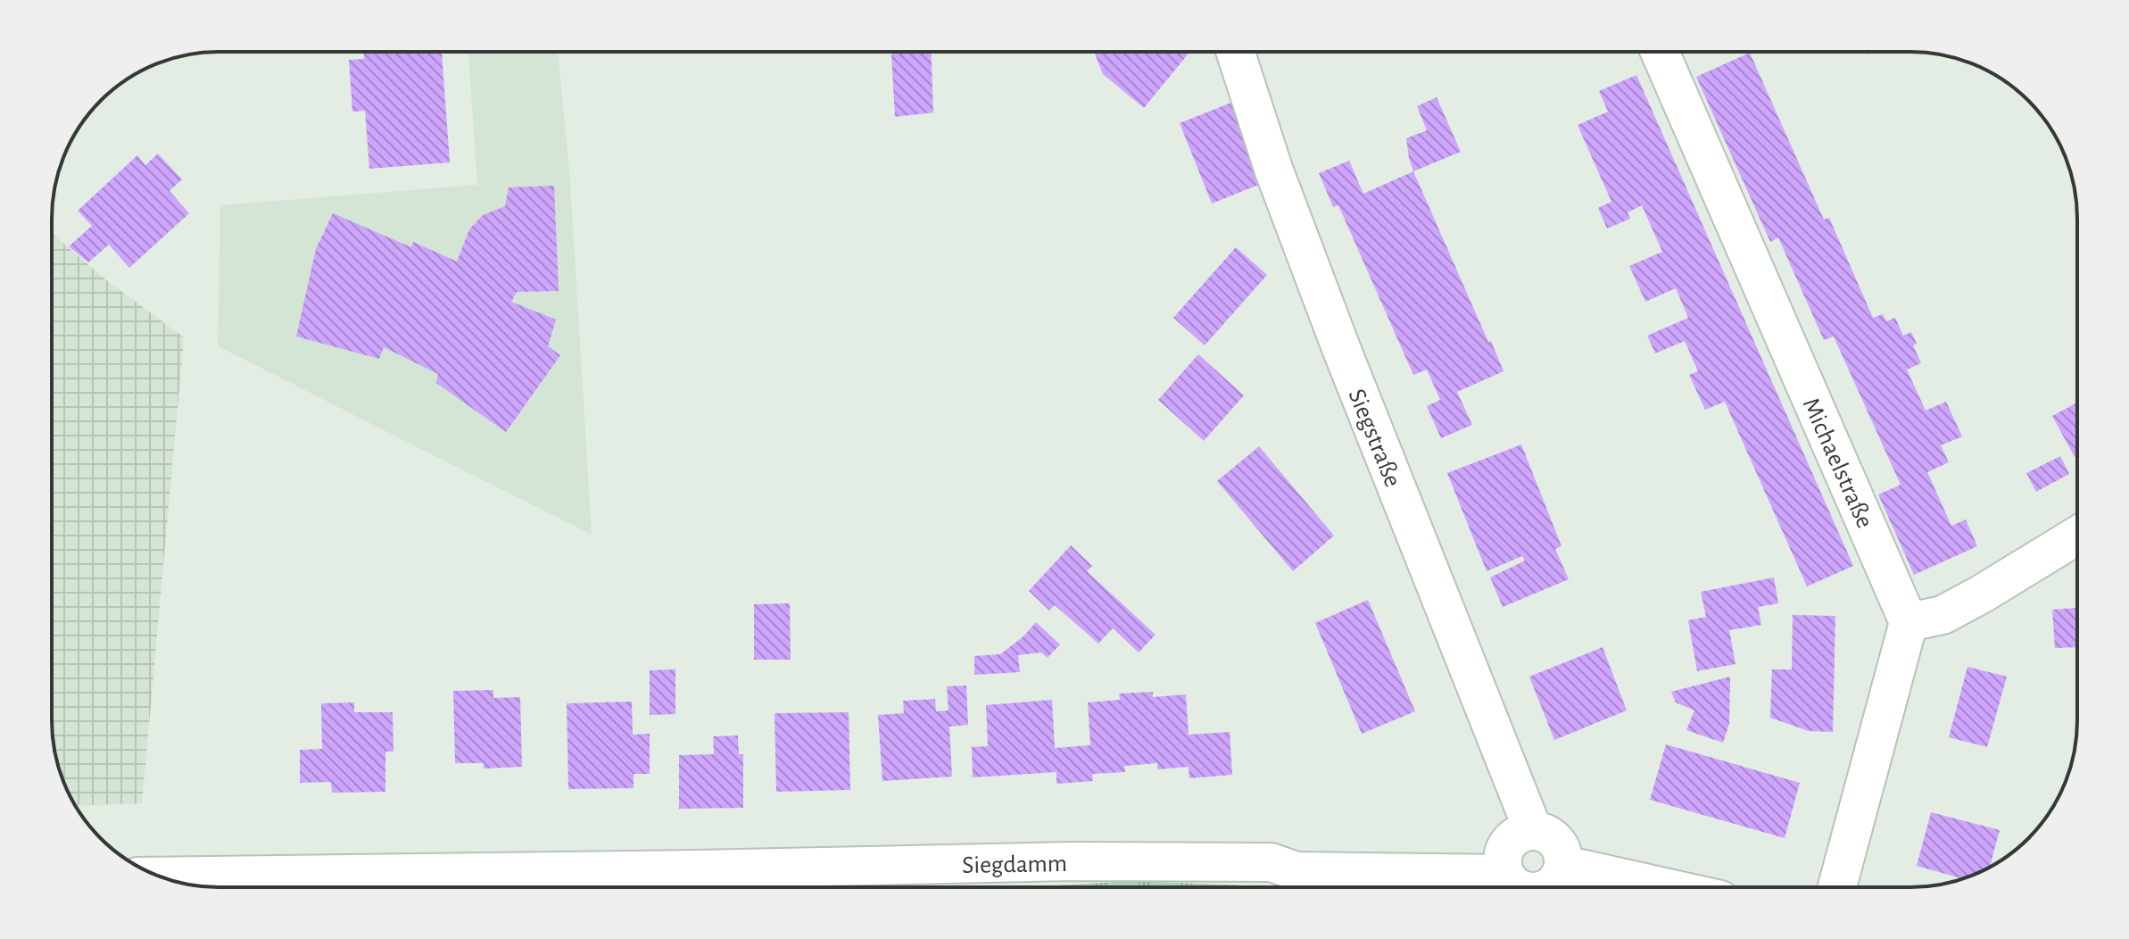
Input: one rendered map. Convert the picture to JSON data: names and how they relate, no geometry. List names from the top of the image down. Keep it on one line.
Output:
{"streets":{"street":["Siegstraße","Michaelstraße","Siegdamm"]}}
